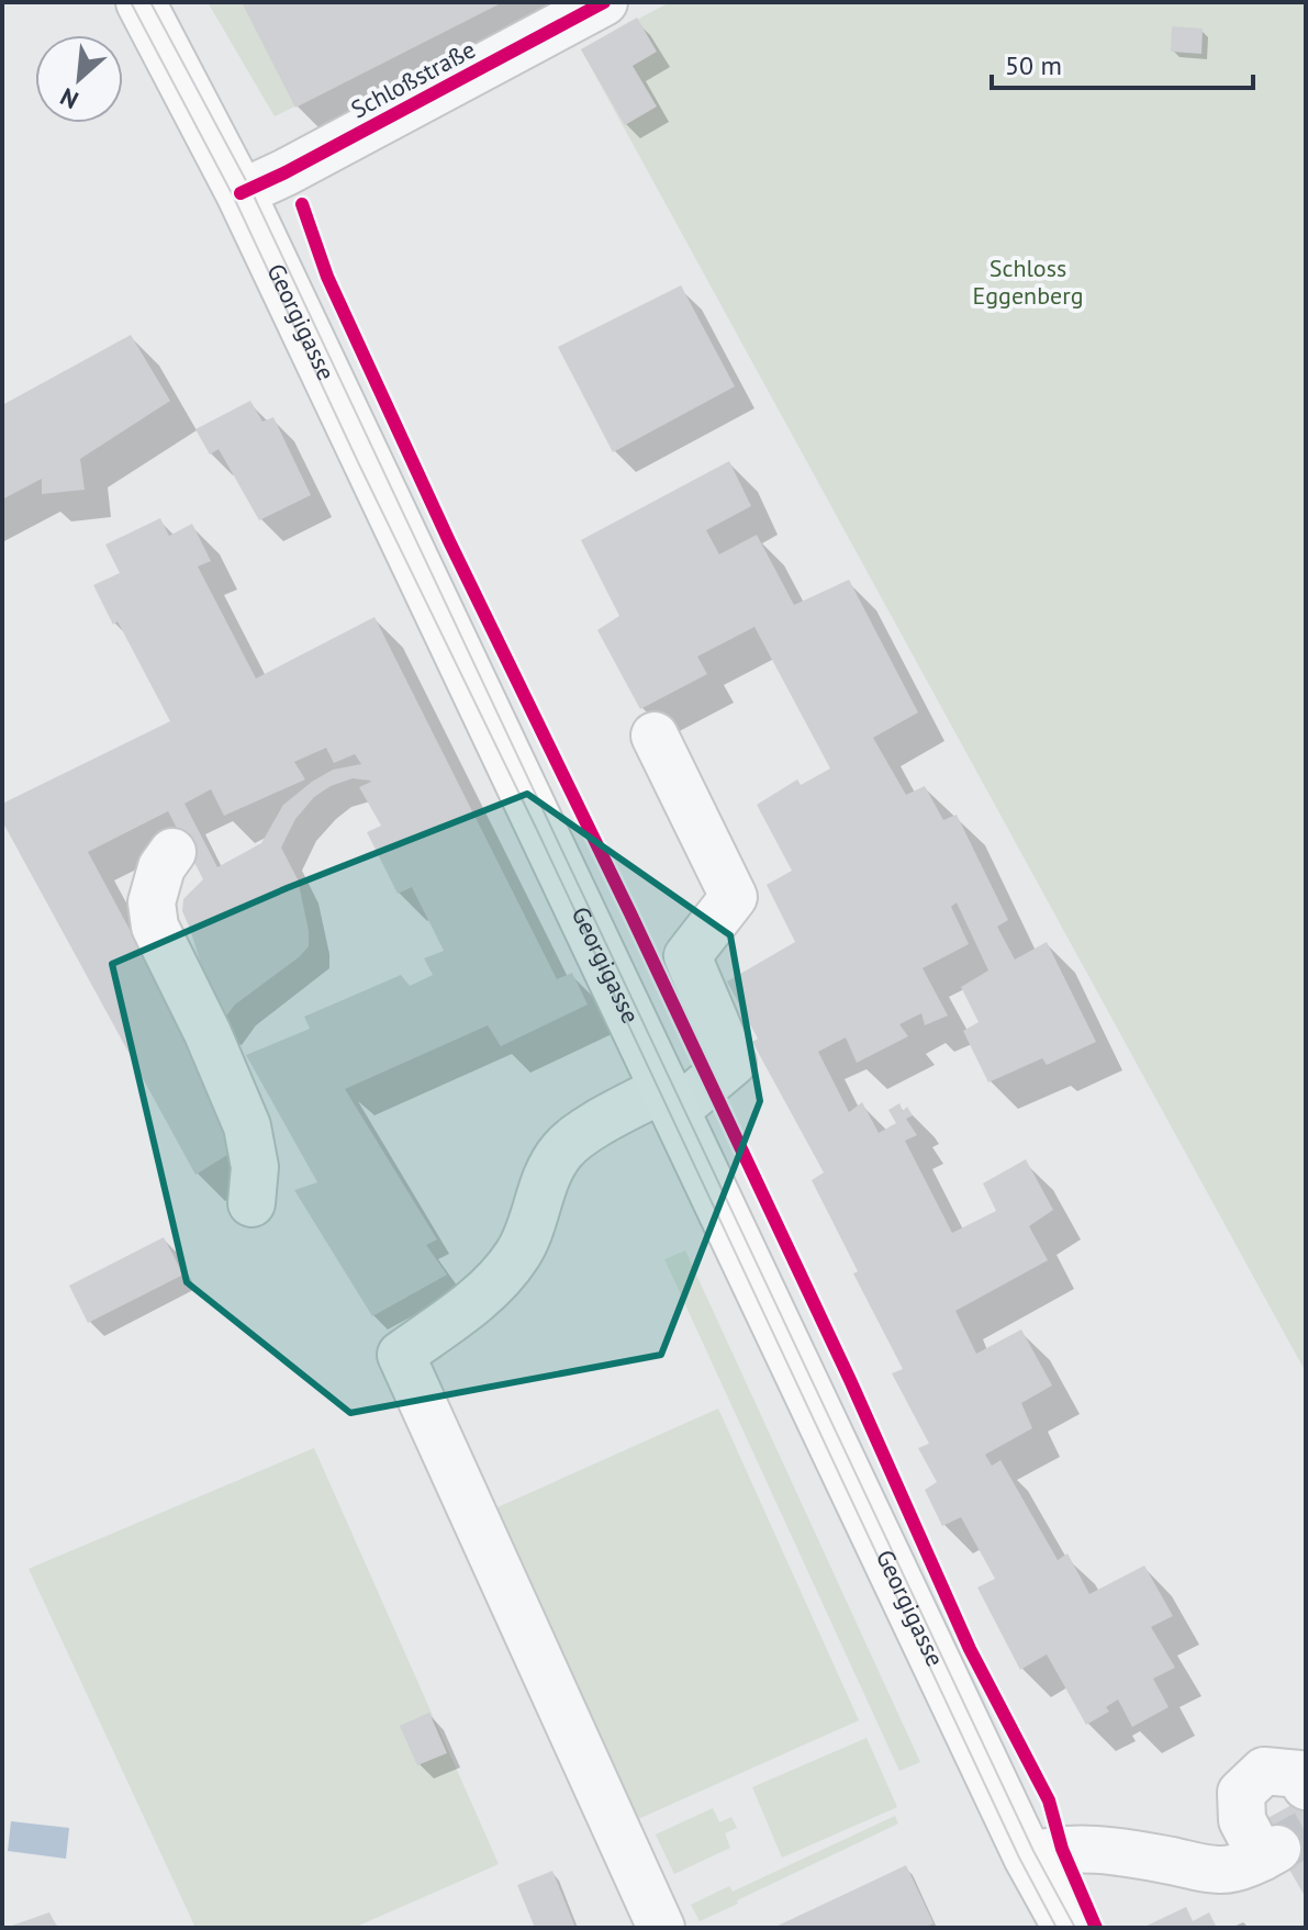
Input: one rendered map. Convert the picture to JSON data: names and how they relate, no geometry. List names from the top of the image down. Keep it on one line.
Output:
{"streets":{"main road":["Georgigasse"],"street":["Schloßstraße"]},"crossings":[["Schloßstraße","Georgigasse"]],"parks":["Schloss Eggenberg"],"scale_bar":"50 m","north":"bottom left"}
